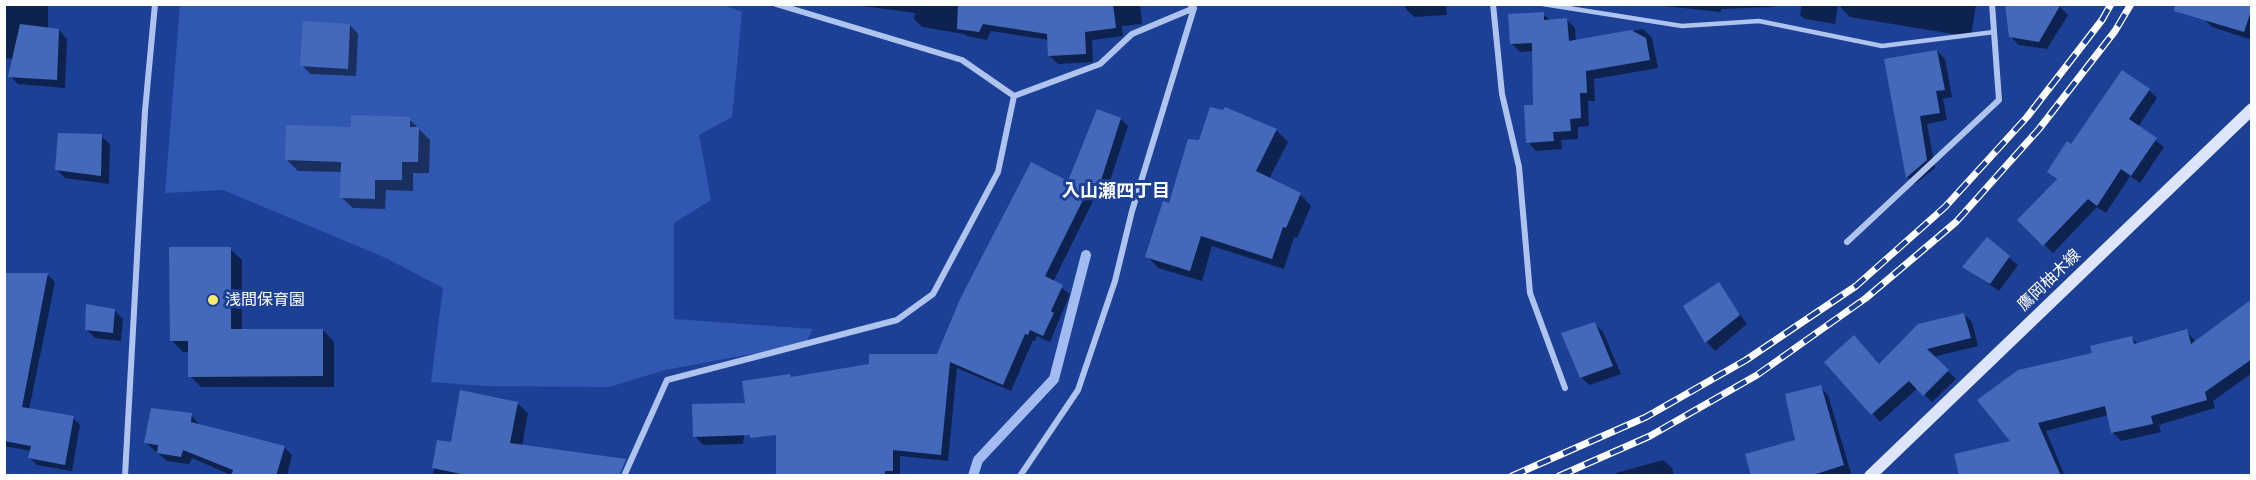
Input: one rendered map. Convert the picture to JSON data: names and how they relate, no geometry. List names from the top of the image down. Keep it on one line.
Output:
{"streets":{"main road":["鷹岡柚木線"]},"districts":["入山瀬四丁目"],"places":["浅間保育園"]}
